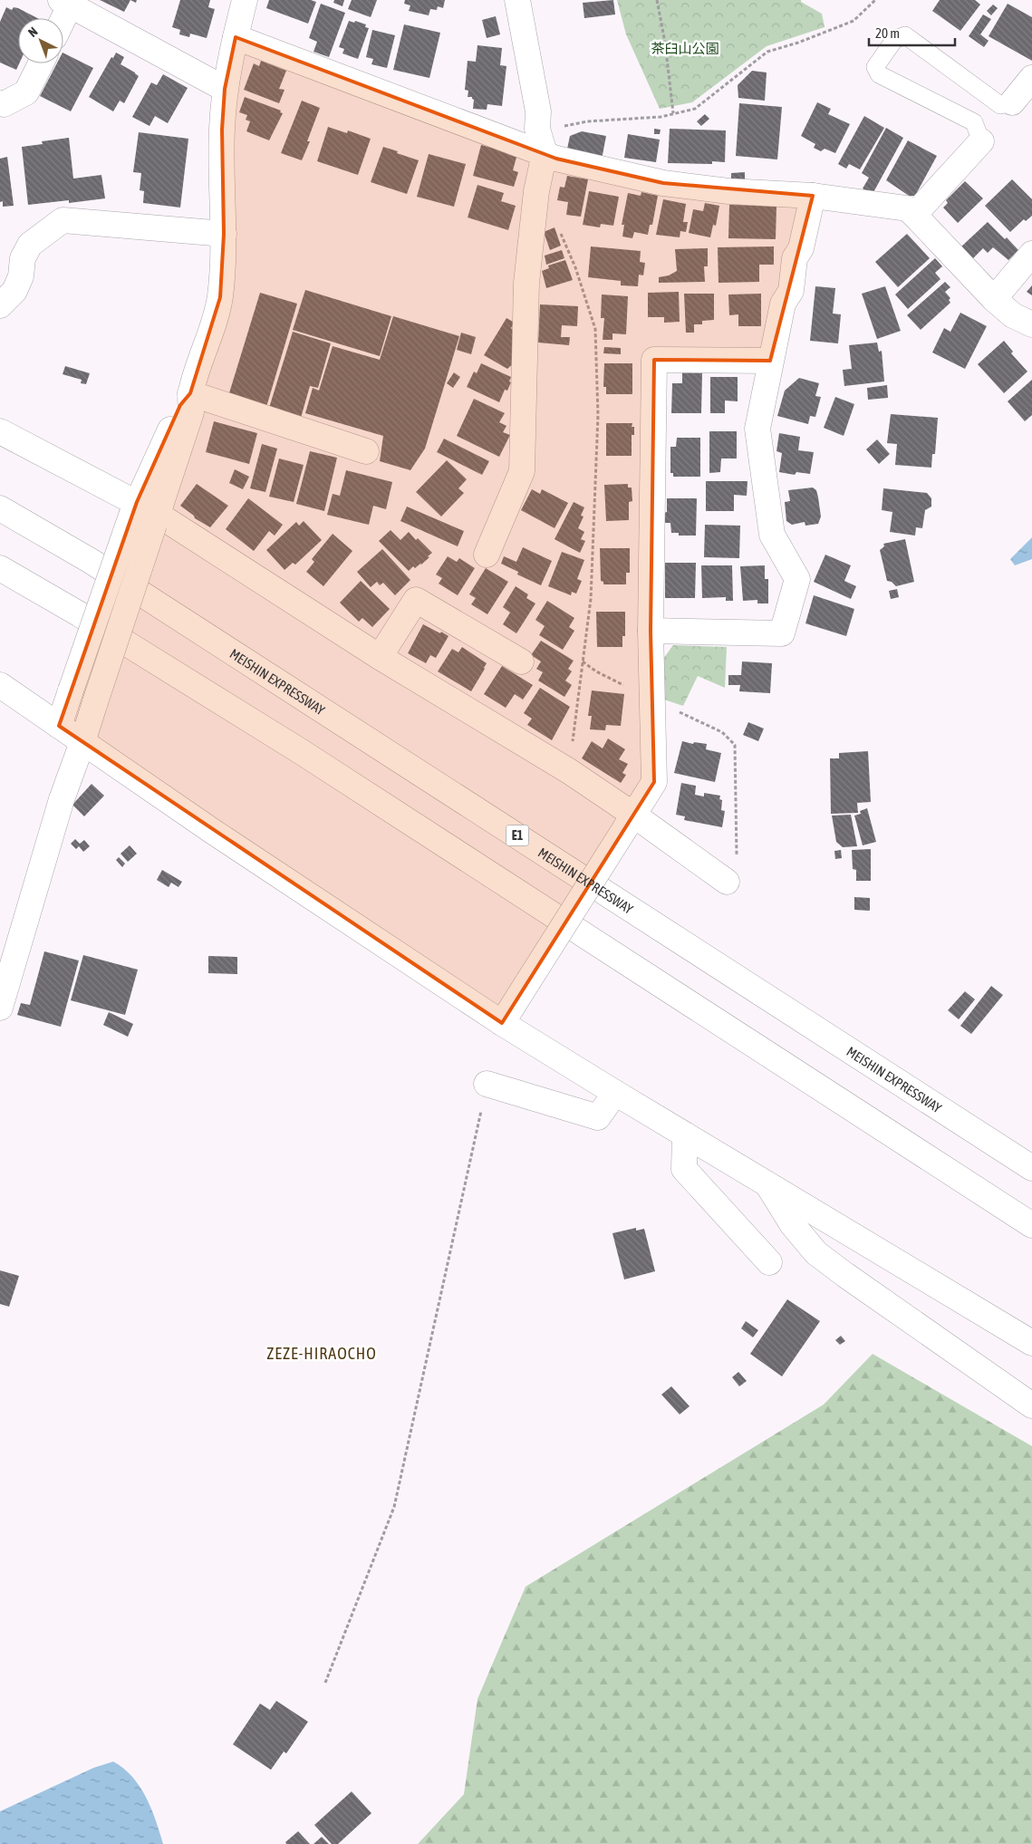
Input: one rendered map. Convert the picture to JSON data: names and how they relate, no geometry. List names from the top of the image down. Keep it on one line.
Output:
{"streets":{"main road":["MEISHIN EXPRESSWAY","E1"]},"districts":["ZEZE-HIRAOCHO"],"parks":["茶臼山公園"],"scale_bar":"20 m","north":"top left"}
